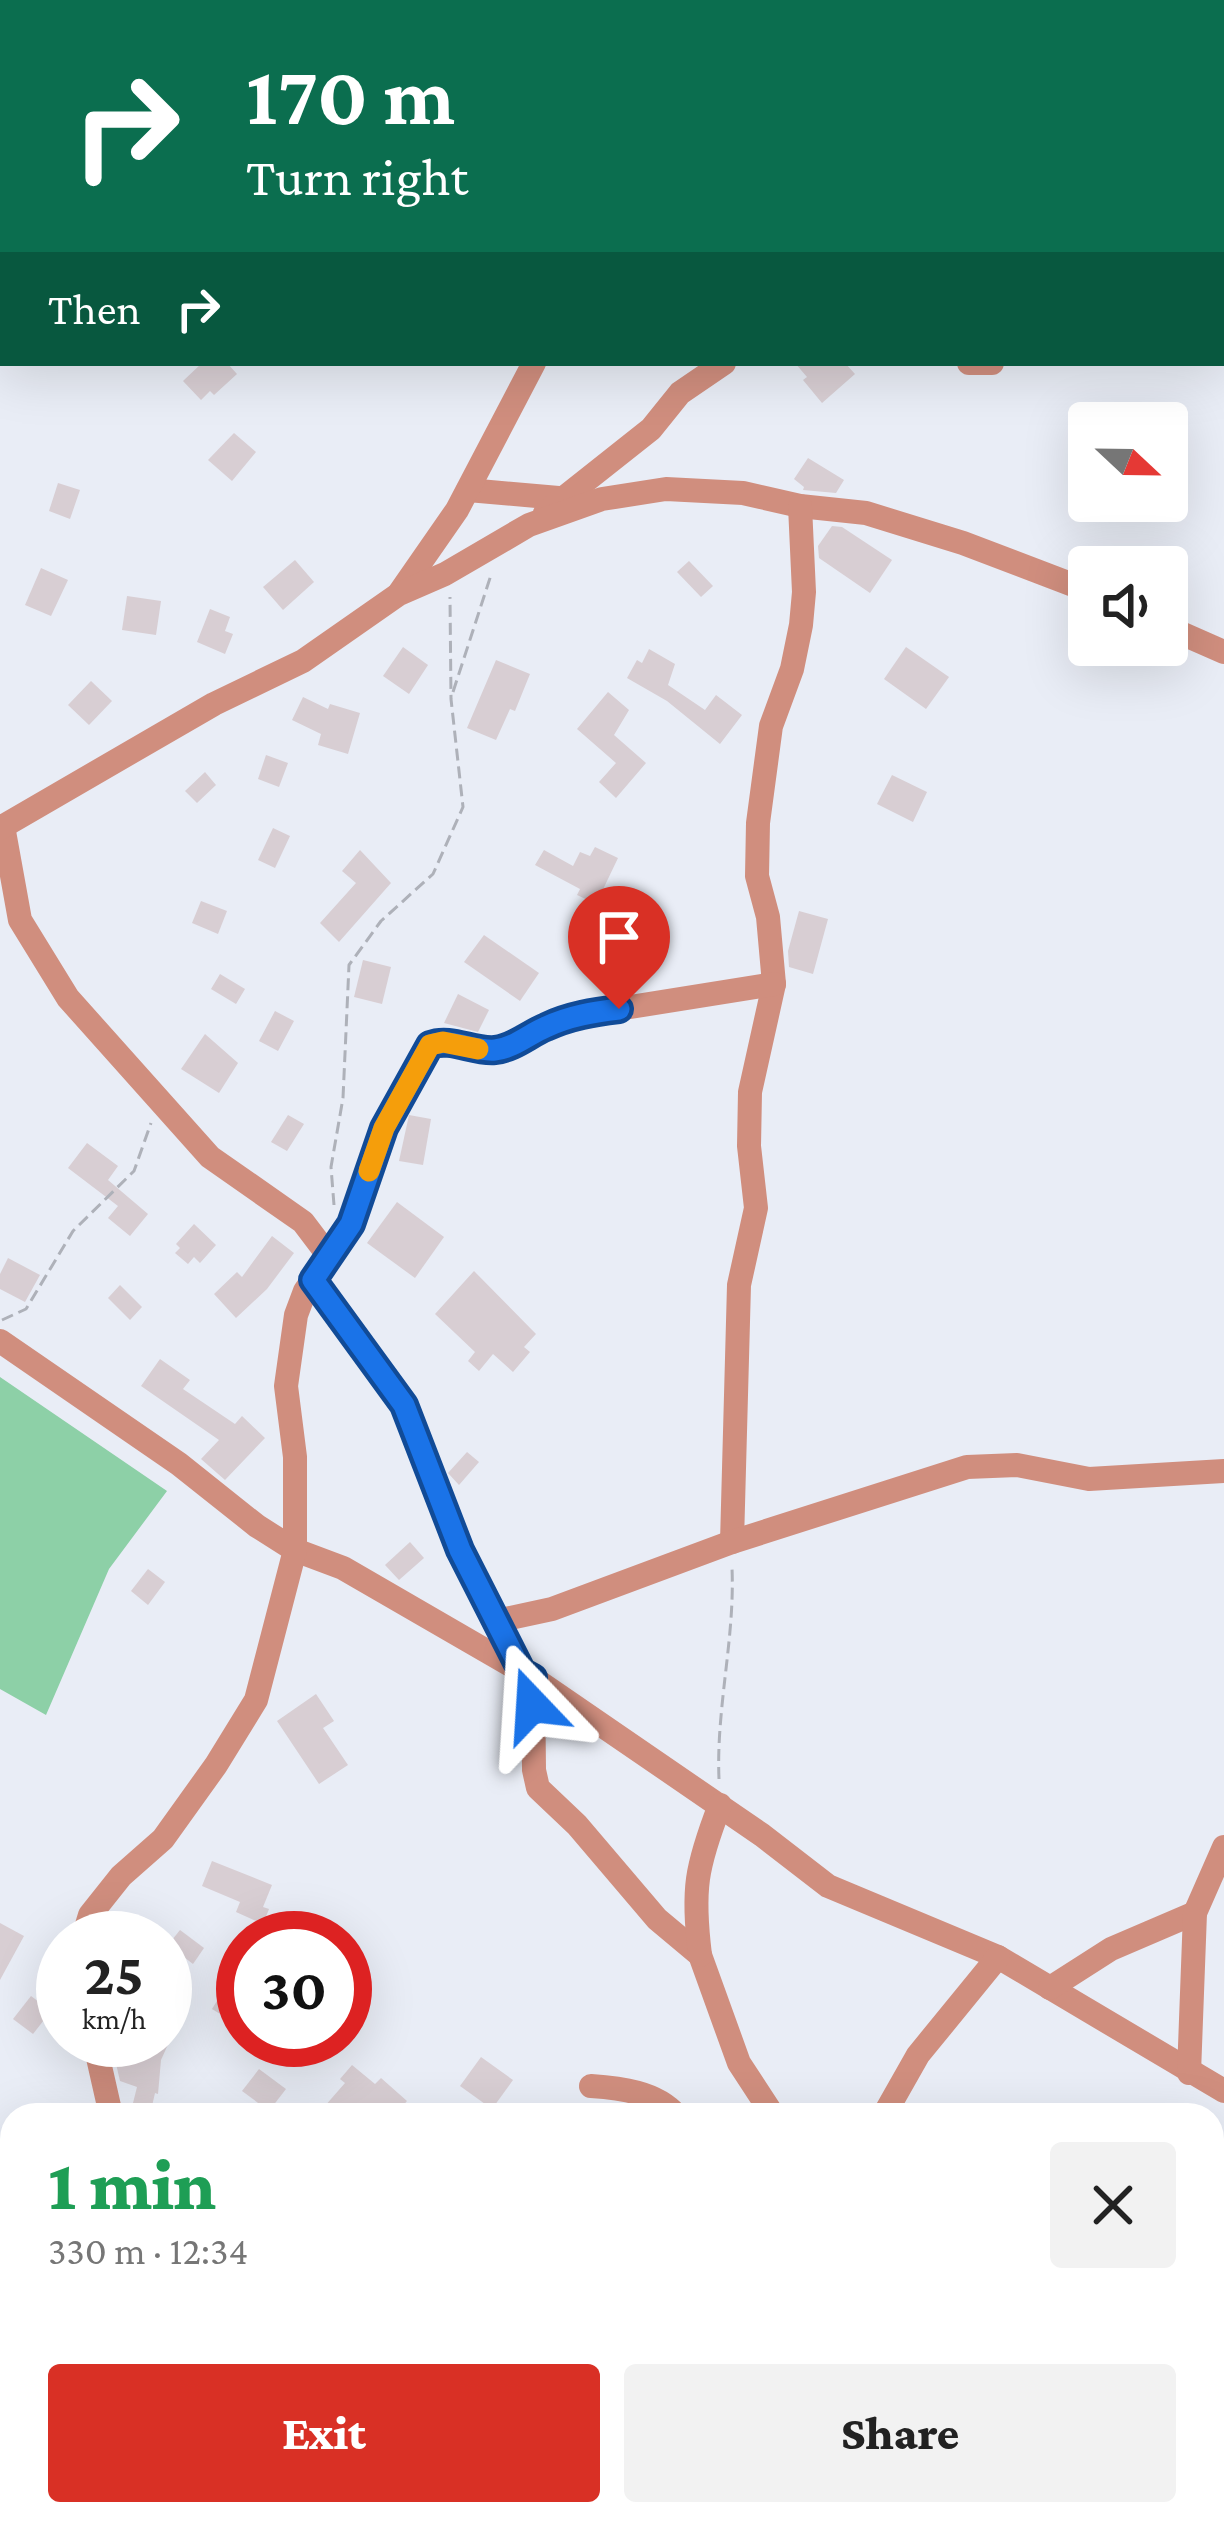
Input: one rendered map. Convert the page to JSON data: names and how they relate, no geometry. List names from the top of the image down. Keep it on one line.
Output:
{"north":"right","page":{"turn":["170 m","Turn right"],"then":"Then","speed":"25 km/h","limit":"30","heading":["1 min","330 m · 12:34"],"buttons":["Exit","Share"]}}
